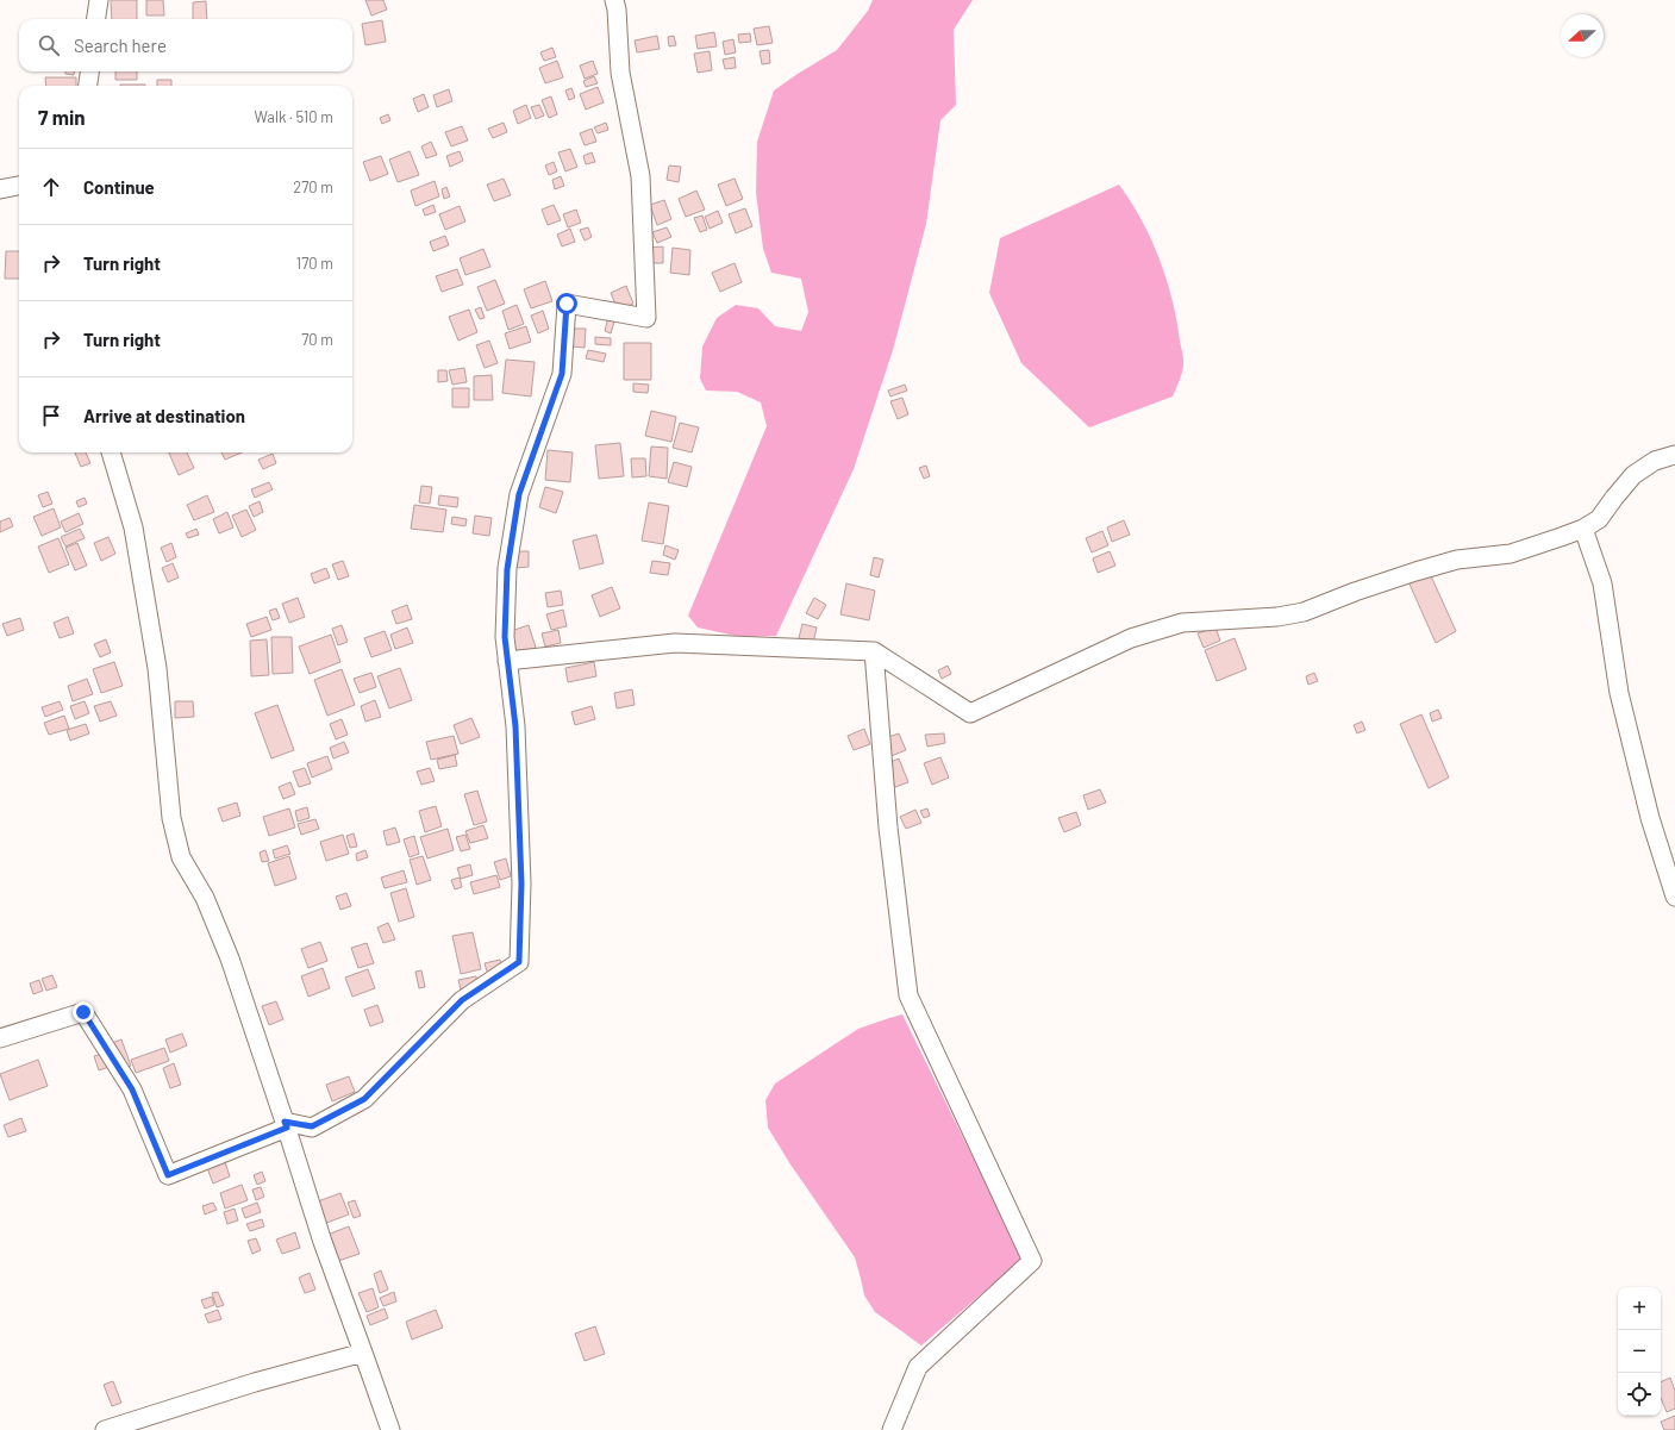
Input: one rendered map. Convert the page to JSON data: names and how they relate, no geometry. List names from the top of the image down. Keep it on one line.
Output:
{"north":"left","page":{"search":"Search here","heading":["7 min","Walk · 510 m"],"list":[["Continue","270 m"],["Turn right","170 m"],["Turn right","70 m"],"Arrive at destination"],"map_buttons":["+","−"]}}
